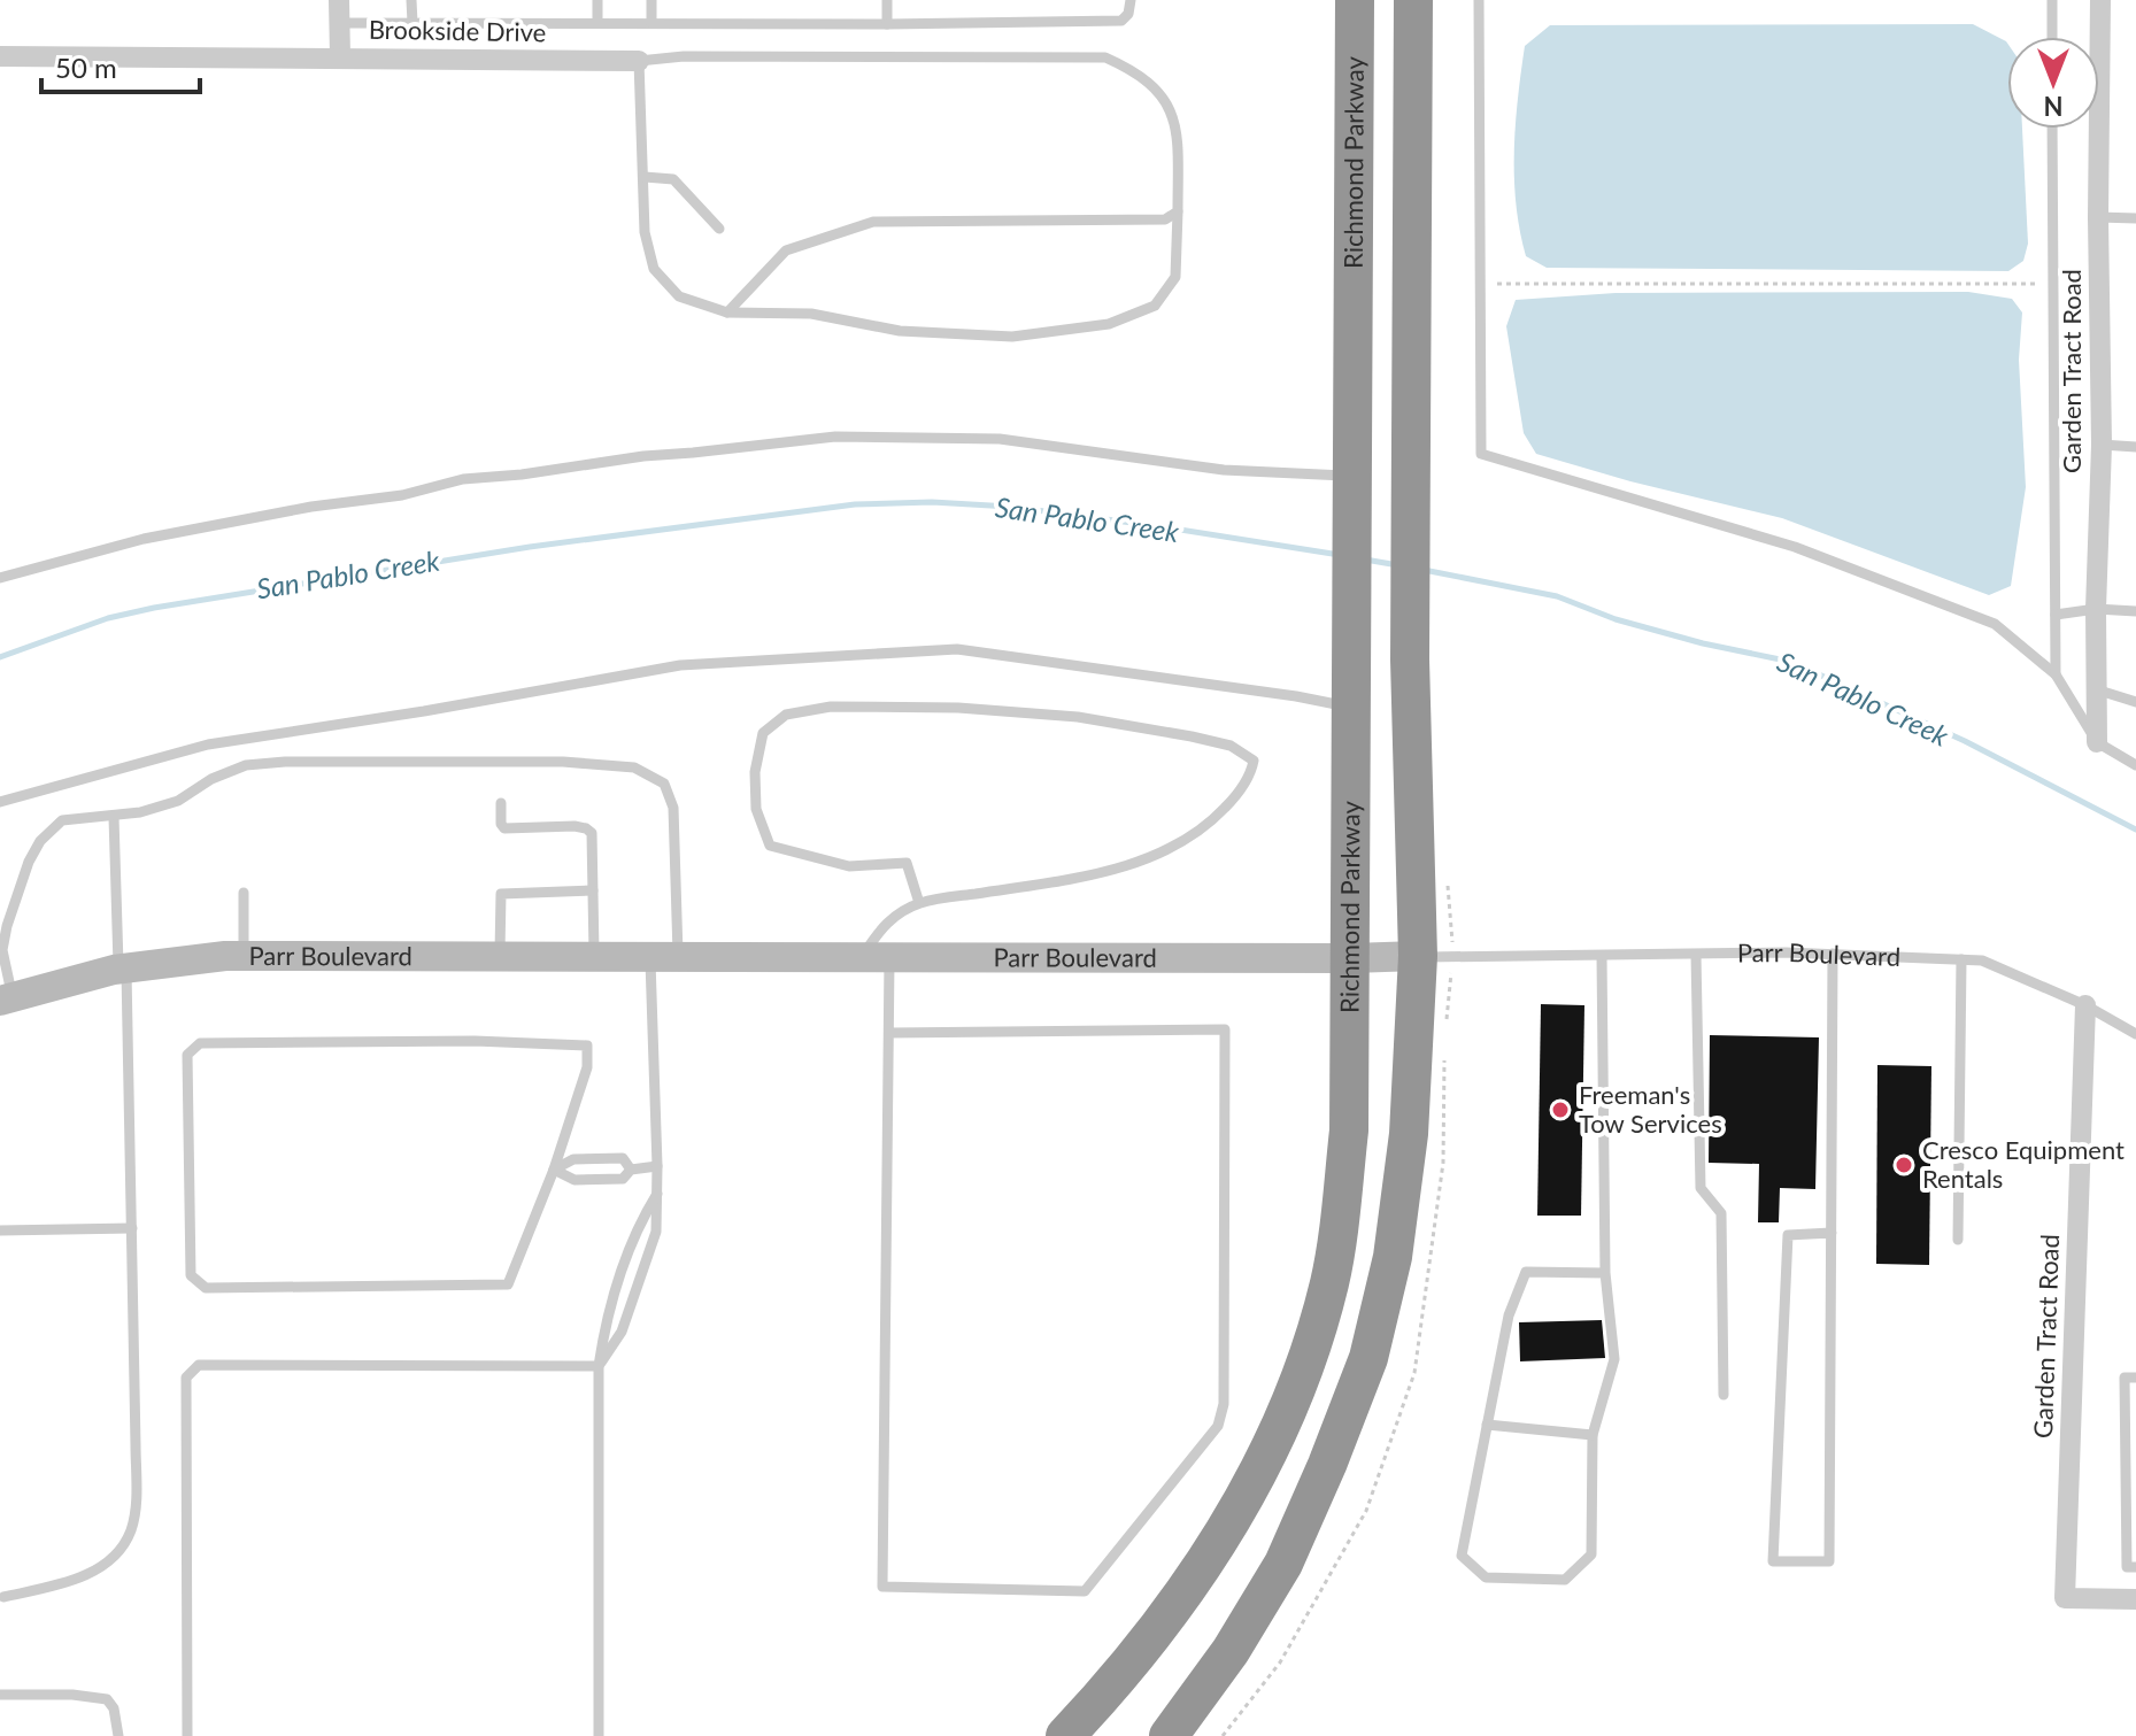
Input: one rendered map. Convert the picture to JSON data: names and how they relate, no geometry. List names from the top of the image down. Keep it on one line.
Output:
{"streets":{"highway":["Richmond Parkway"],"street":["Brookside Drive","Garden Tract Road","Parr Boulevard"]},"crossings":[["Richmond Parkway","Parr Boulevard"],["Garden Tract Road","Parr Boulevard"]],"water":["San Pablo Creek"],"places":["Freeman's Tow Services","Cresco Equipment Rentals"],"scale_bar":"50 m","north":"bottom"}
